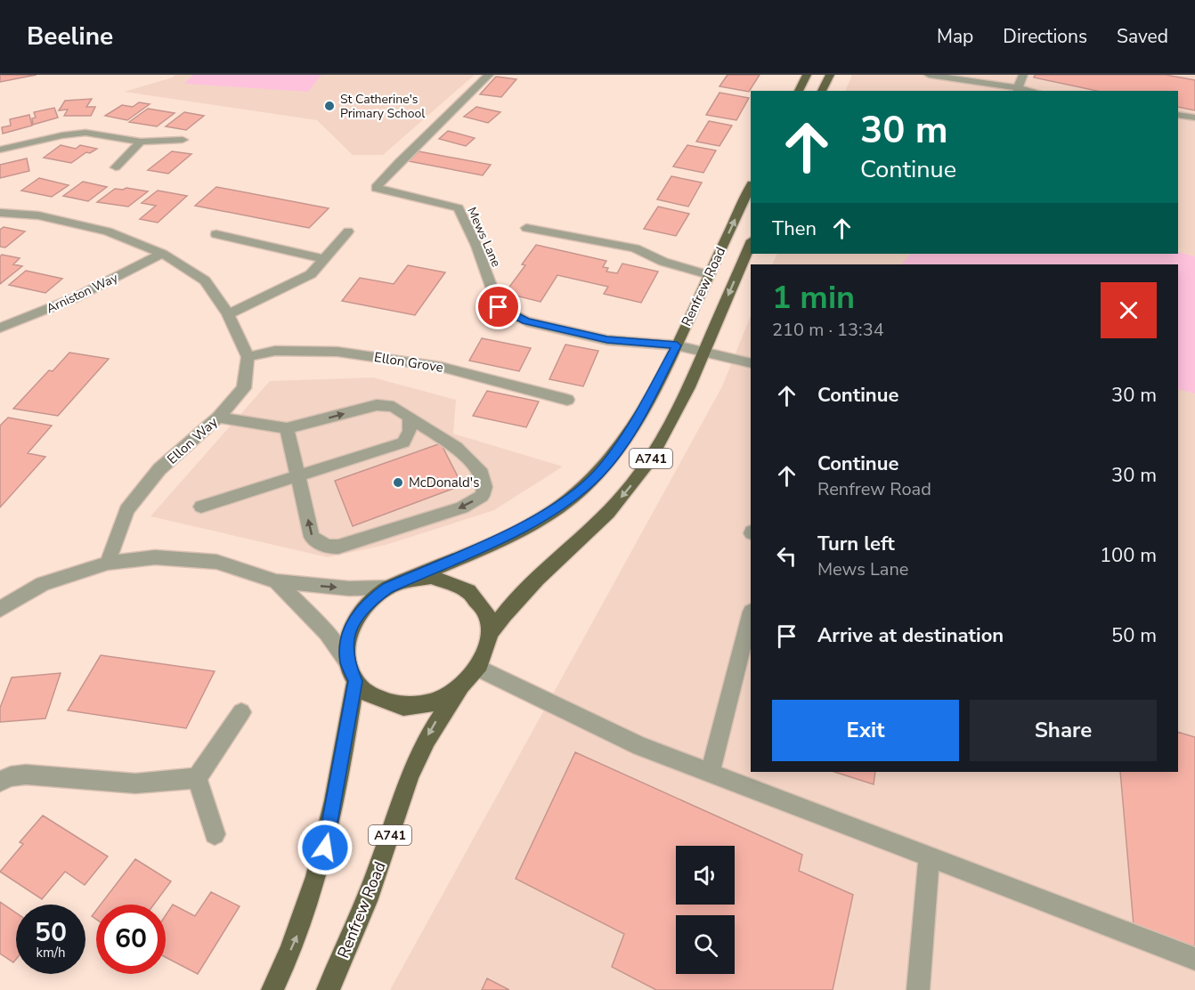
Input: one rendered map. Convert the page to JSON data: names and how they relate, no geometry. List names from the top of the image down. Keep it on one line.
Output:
{"streets":{"main road":["Renfrew Road","A741"],"street":["Mews Lane","Arniston Way","Ellon Grove","Ellon Way"]},"crossings":[["Mews Lane","Renfrew Road"],["Ellon Grove","Ellon Way"]],"places":["St Catherine's Primary School","McDonald's"],"page":{"header":"Beeline","nav":["Map","Directions","Saved"],"turn":["30 m","Continue"],"then":"Then","heading":["1 min","210 m · 13:34"],"list":[{"name":"Continue","value":"30 m"},{"name":"Continue","note":"Renfrew Road","value":"30 m"},{"name":"Turn left","note":"Mews Lane","value":"100 m"},{"name":"Arrive at destination","value":"50 m"}],"buttons":["Exit","Share"],"speed":"50 km/h","limit":"60"}}
